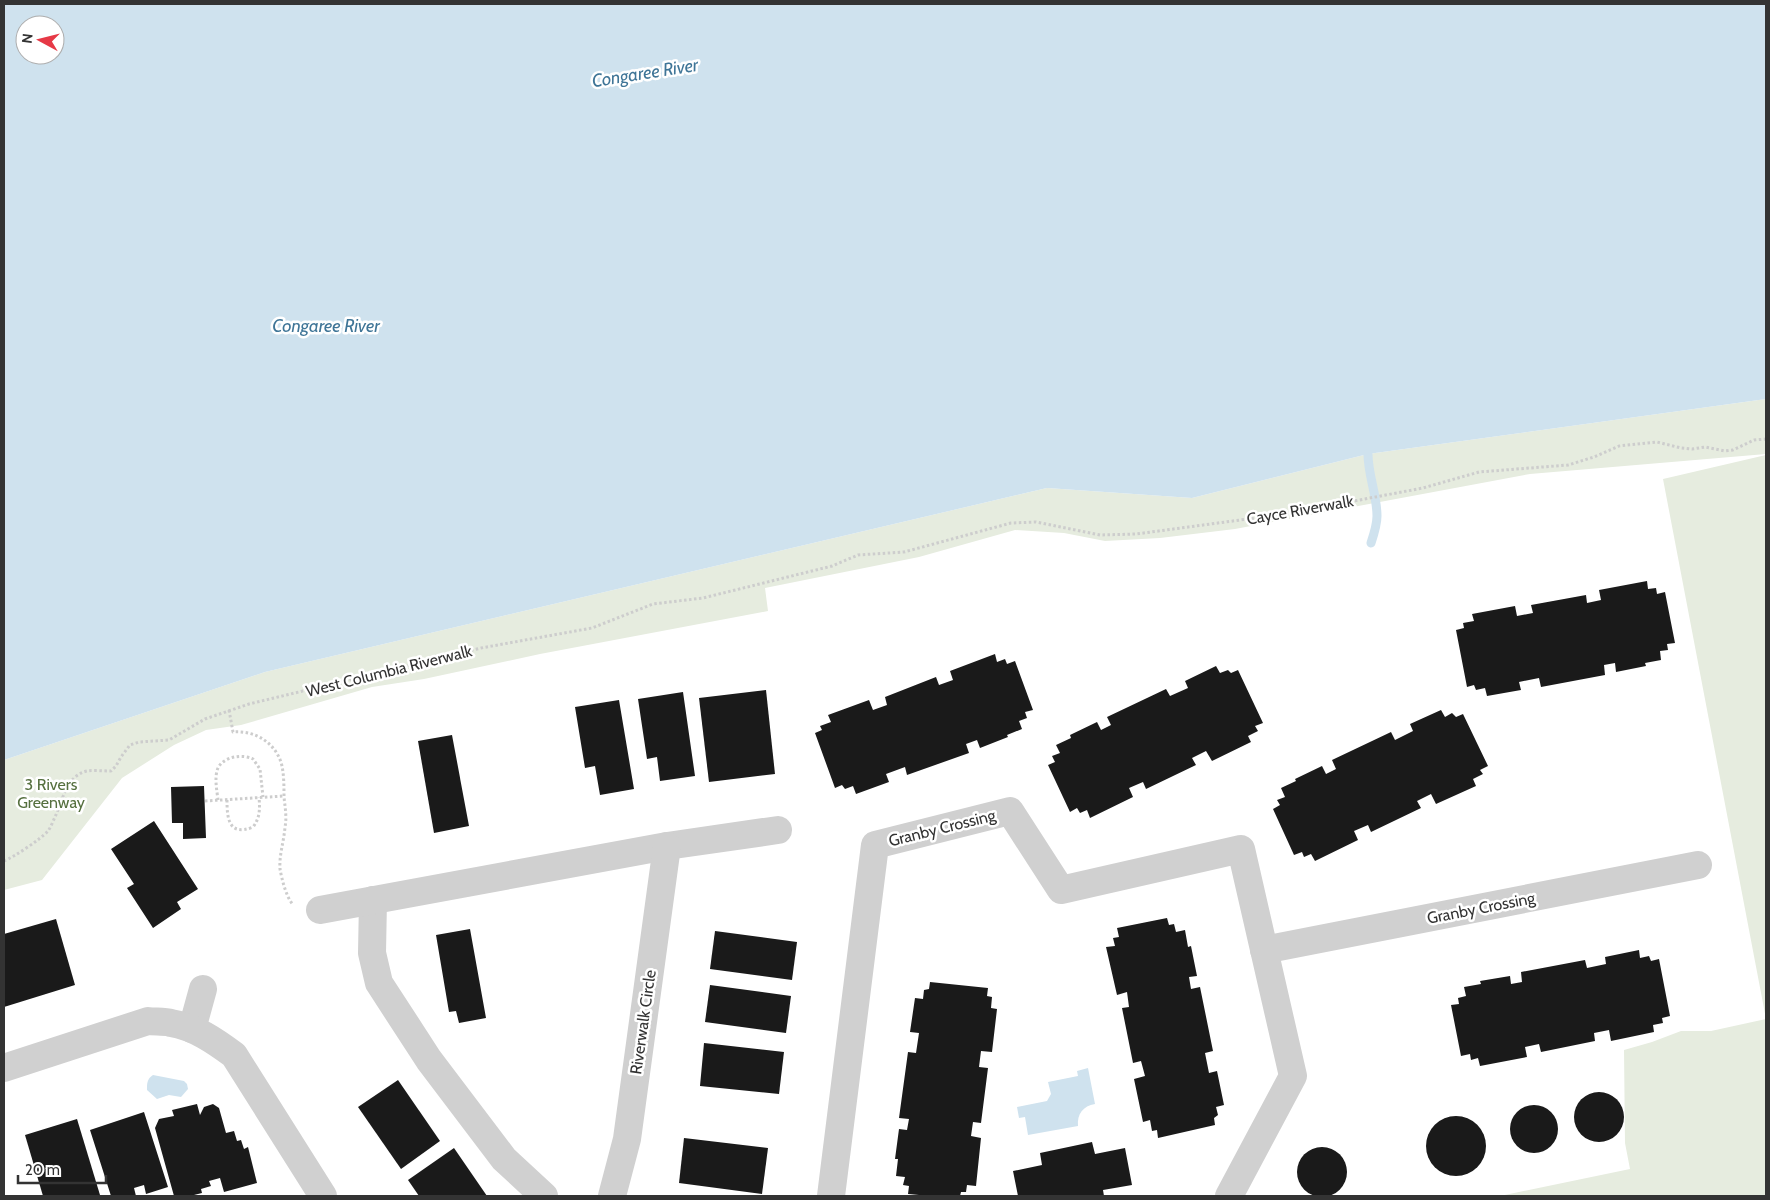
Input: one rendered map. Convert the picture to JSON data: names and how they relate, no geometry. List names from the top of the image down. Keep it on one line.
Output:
{"streets":{"street":["Granby Crossing","Riverwalk Circle"],"path":["Cayce Riverwalk","West Columbia Riverwalk"]},"crossings":[["Cayce Riverwalk","West Columbia Riverwalk"]],"water":["Congaree River"],"parks":["3 Rivers Greenway"],"scale_bar":"20 m","north":"left"}
